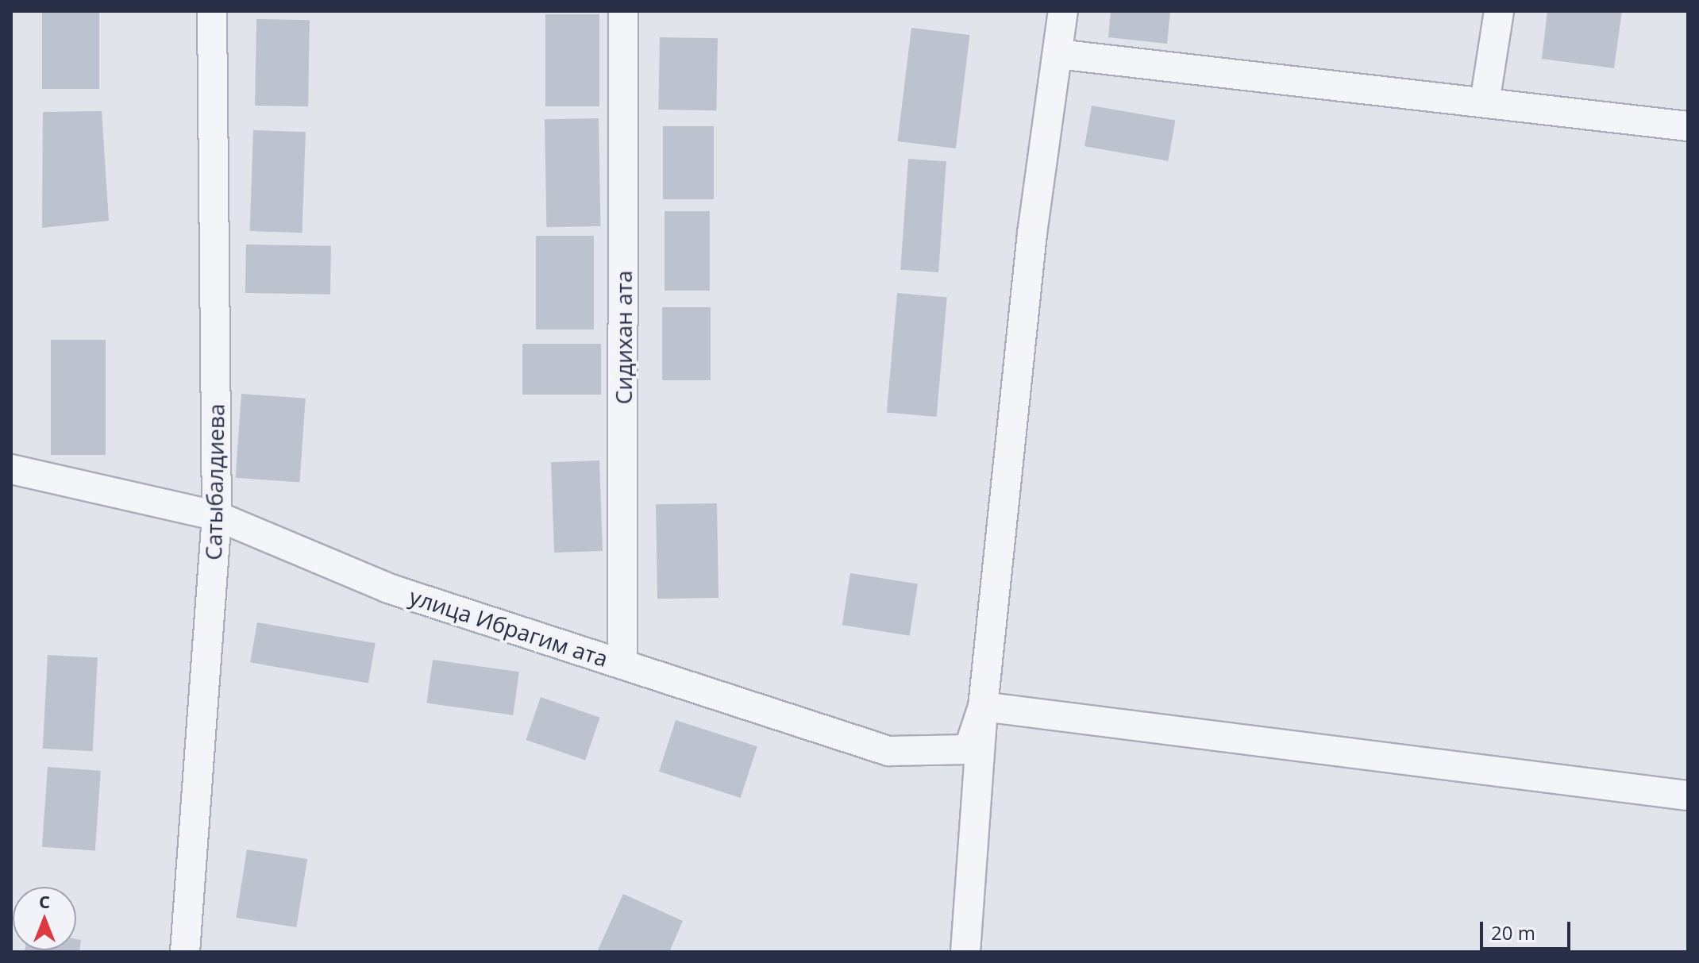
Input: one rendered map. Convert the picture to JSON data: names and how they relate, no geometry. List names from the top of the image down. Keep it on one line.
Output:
{"streets":{"street":["Сидихан ата","Сатыбалдиева","улица Ибрагим ата"]},"crossings":[["Сидихан ата","улица Ибрагим ата"],["Сатыбалдиева","улица Ибрагим ата"]],"scale_bar":"20 m","north":"top"}
